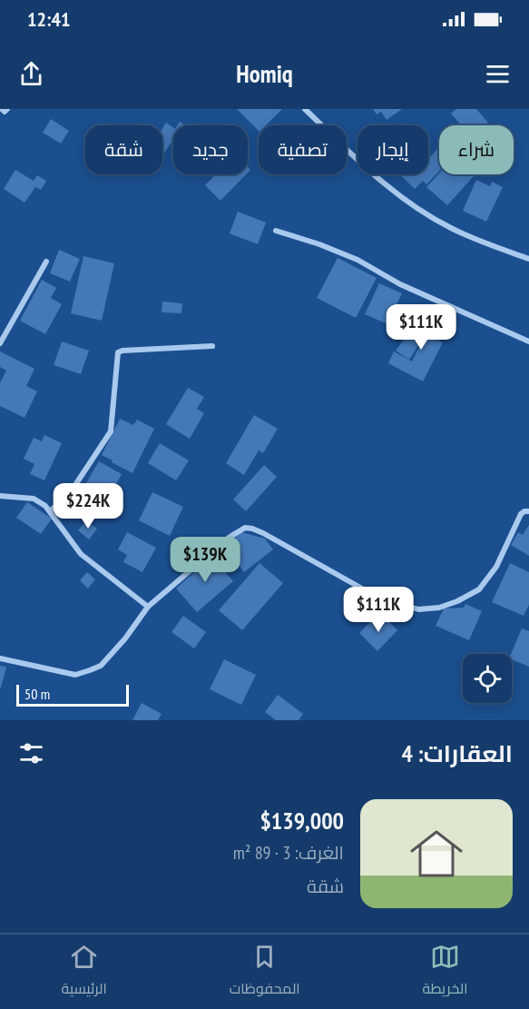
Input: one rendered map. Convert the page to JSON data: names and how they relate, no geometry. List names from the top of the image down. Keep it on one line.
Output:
{"scale_bar":"50 m","page":{"status":"12:41","header":"Homiq","chip":["شراء","إيجار","تصفية","جديد","شقة"],"price":["$111K","$224K","$139K","$111K"],"scale":"50 m","heading":"العقارات: 4","list":[{"name":"$139,000","note":"الغرف: 3 · 89 m² · شقة"}],"tabs":["الخريطة","المحفوظات","الرئيسية"]}}
